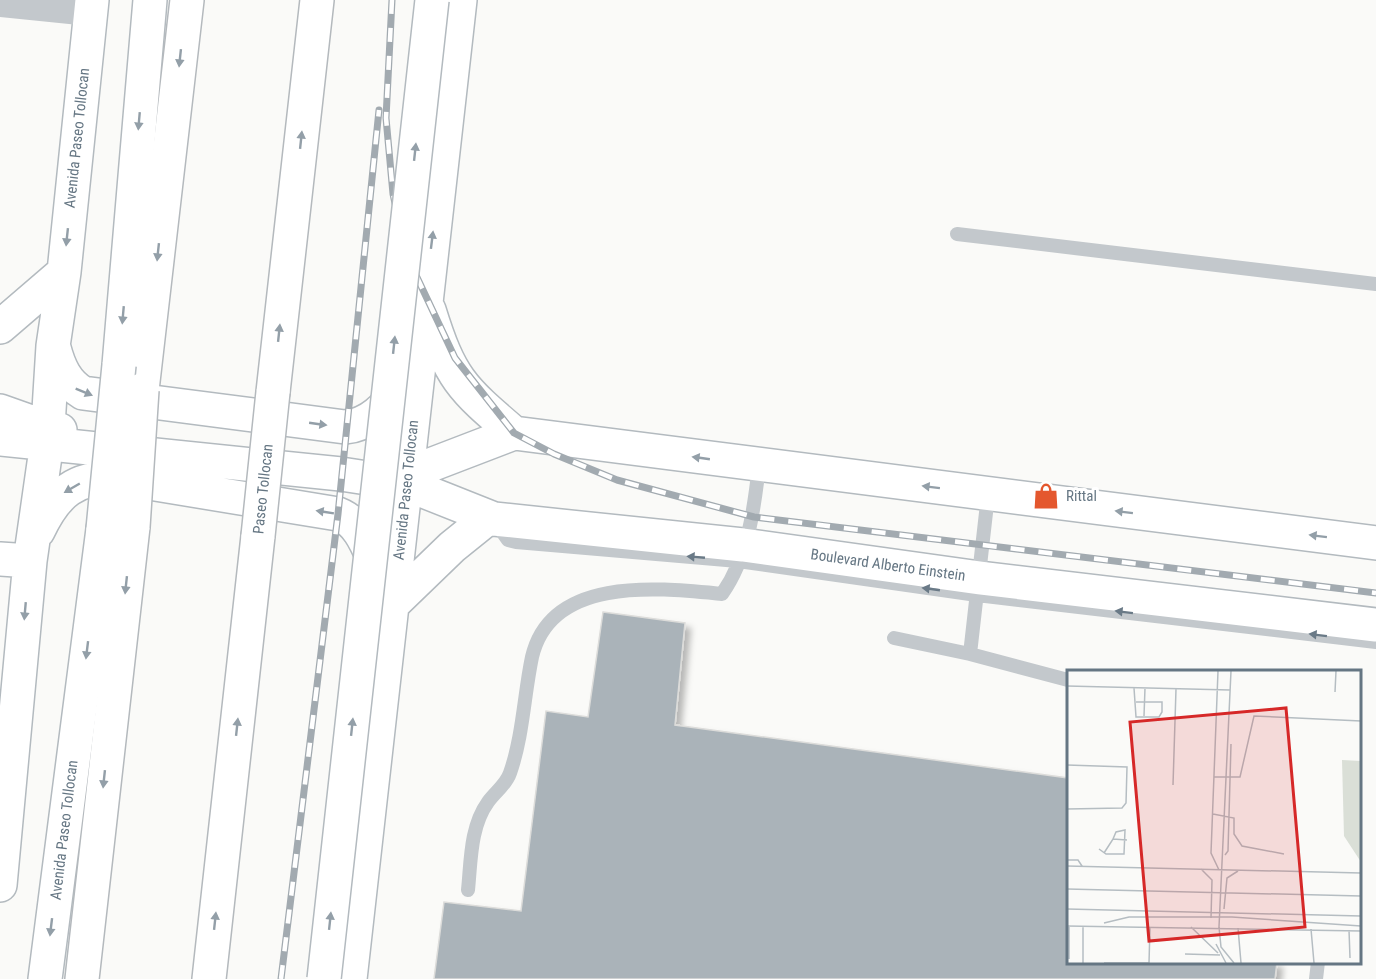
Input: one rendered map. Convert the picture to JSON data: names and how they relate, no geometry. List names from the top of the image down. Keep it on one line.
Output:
{"streets":{"main road":["Avenida Paseo Tollocan","Paseo Tollocan","Boulevard Alberto Einstein"]},"crossings":[["Avenida Paseo Tollocan","Boulevard Alberto Einstein"]],"places":{"shop":["Rittal"]}}
